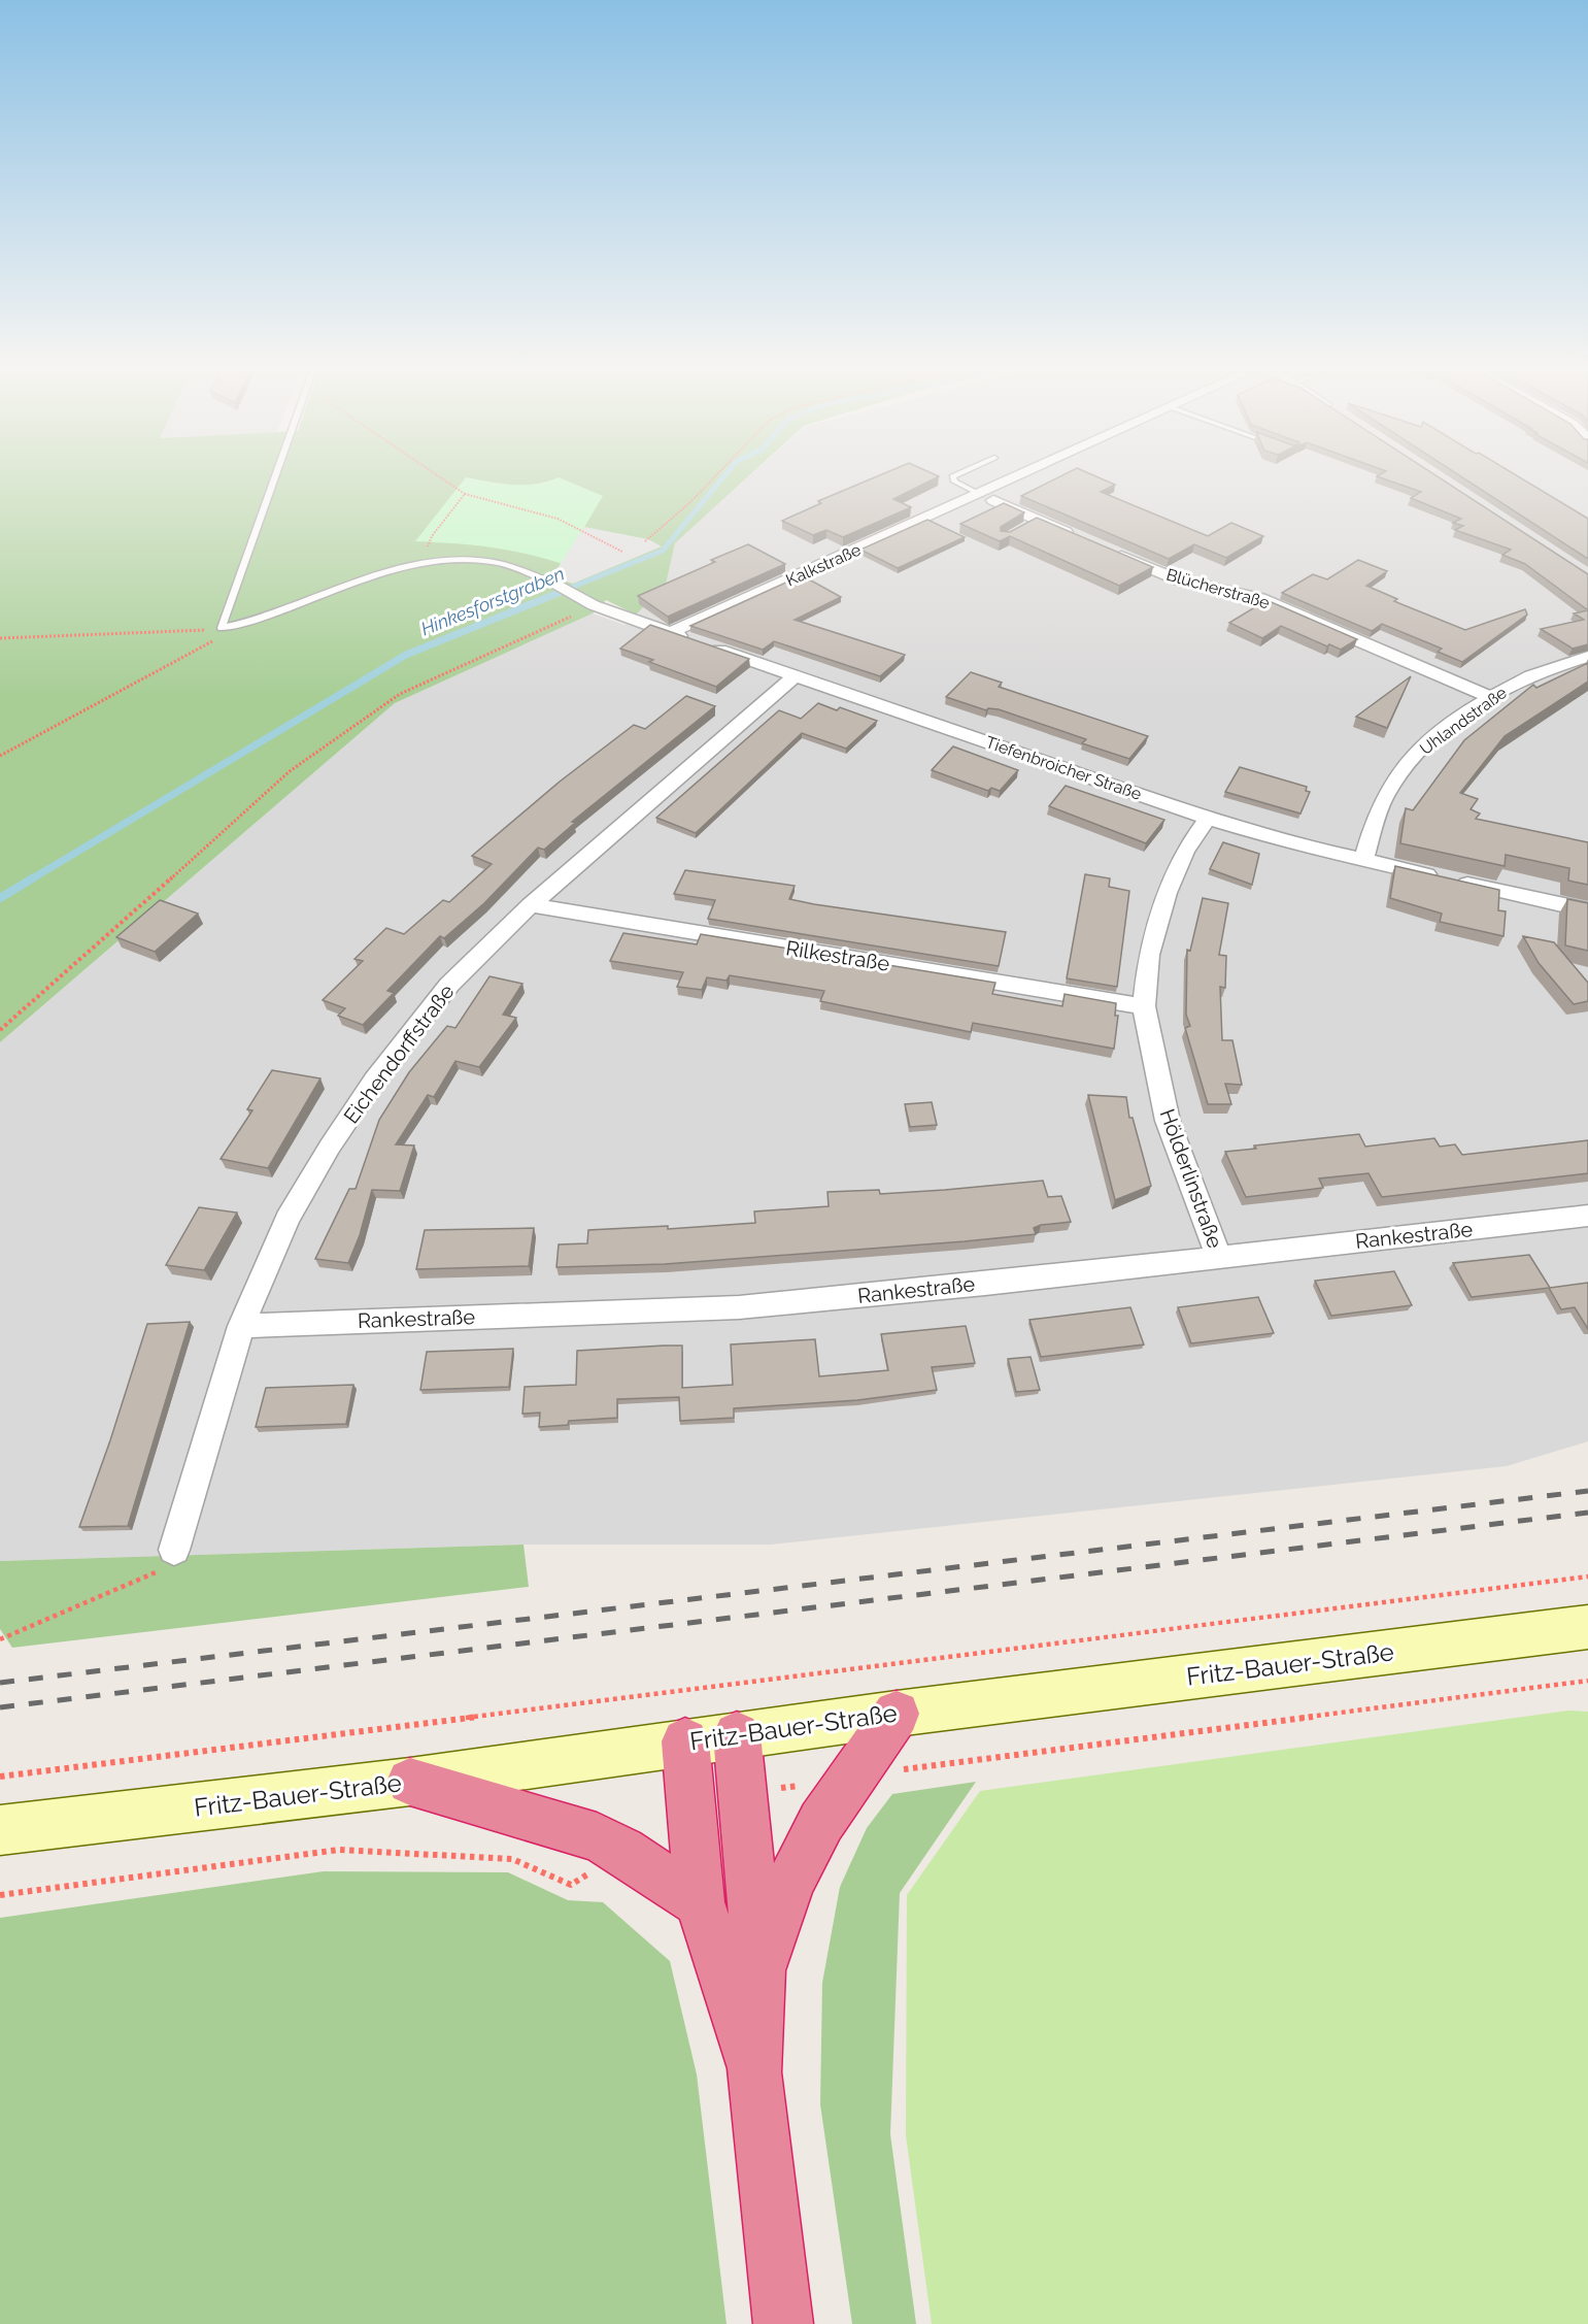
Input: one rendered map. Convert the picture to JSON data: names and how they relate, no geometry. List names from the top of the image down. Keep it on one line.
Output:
{"streets":{"main road":["Fritz-Bauer-Straße"],"street":["Kalkstraße","Blücherstraße","Uhlandstraße","Tiefenbroicher Straße","Rilkestraße","Eichendorffstraße","Hölderlinstraße","Rankestraße"]},"crossings":[["Kalkstraße","Tiefenbroicher Straße"],["Blücherstraße","Uhlandstraße"],["Uhlandstraße","Tiefenbroicher Straße"],["Tiefenbroicher Straße","Eichendorffstraße"],["Tiefenbroicher Straße","Hölderlinstraße"],["Rilkestraße","Eichendorffstraße"],["Rilkestraße","Hölderlinstraße"],["Eichendorffstraße","Rankestraße"],["Hölderlinstraße","Rankestraße"]],"water":["Hinkesforstgraben"]}
